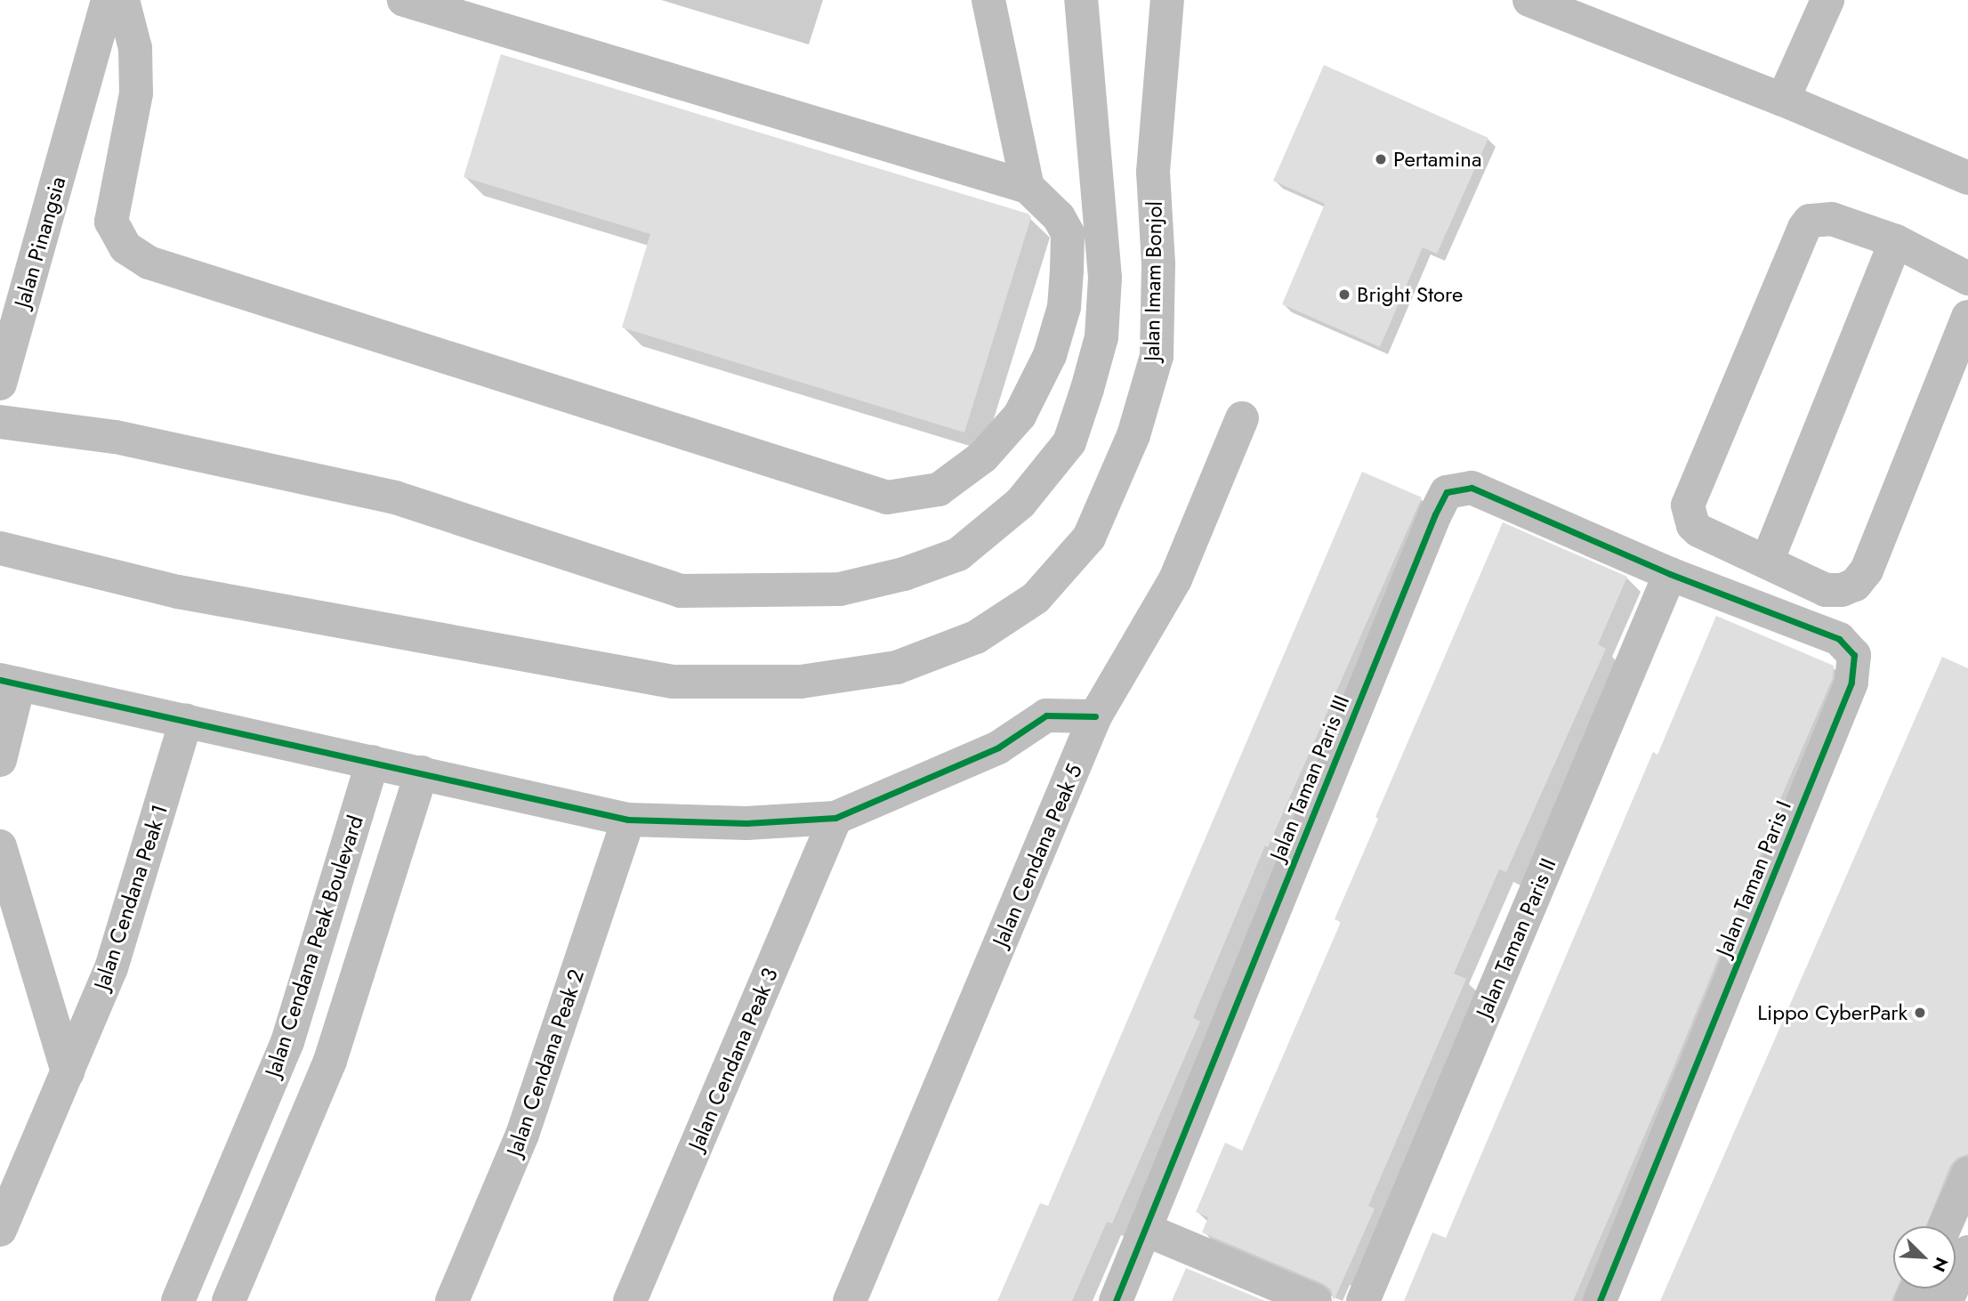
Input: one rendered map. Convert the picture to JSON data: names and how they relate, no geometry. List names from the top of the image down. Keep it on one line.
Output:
{"streets":{"main road":["Jalan Pinangsia","Jalan Imam Bonjol","Jalan Taman Paris III","Jalan Cendana Peak 5","Jalan Taman Paris I","Jalan Cendana Peak 1","Jalan Taman Paris II","Jalan Cendana Peak Boulevard","Jalan Cendana Peak 3","Jalan Cendana Peak 2"]},"crossings":[["Jalan Taman Paris III","Jalan Taman Paris I"],["Jalan Taman Paris III","Jalan Taman Paris II"],["Jalan Taman Paris I","Jalan Taman Paris II"]],"places":["Pertamina","Bright Store","Lippo CyberPark"],"north":"bottom right"}
